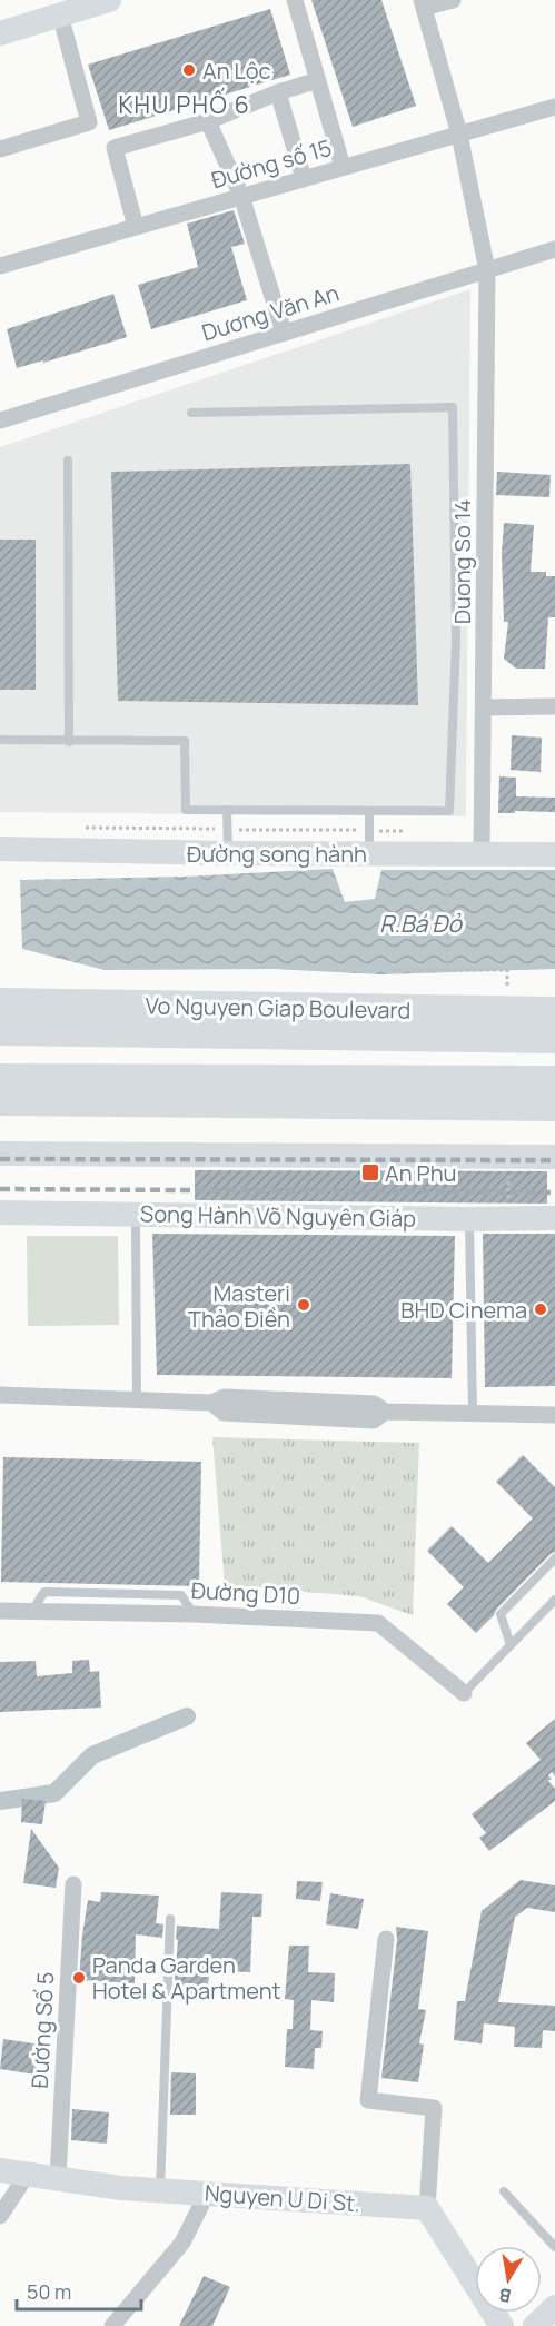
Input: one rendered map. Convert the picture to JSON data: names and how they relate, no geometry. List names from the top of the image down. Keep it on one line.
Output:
{"streets":{"highway":["Vo Nguyen Giap Boulevard"],"main road":["Đường song hành","Song Hành Võ Nguyên Giáp","Nguyen U Di St."],"street":["Đường số 15","Dương Văn An","Duong So 14","Đường D10","Đường Số 5"]},"crossings":[["Đường số 15","Duong So 14"],["Dương Văn An","Duong So 14"],["Duong So 14","Đường song hành"],["Đường Số 5","Nguyen U Di St."]],"districts":["KHU PHỐ 6"],"water":["R.Bá Đỏ"],"places":{"other":["An Lộc","Masteri Thảo Điền","BHD Cinema","Panda Garden Hotel & Apartment"],"transit":["An Phu"]},"scale_bar":"50 m","north":"bottom"}
